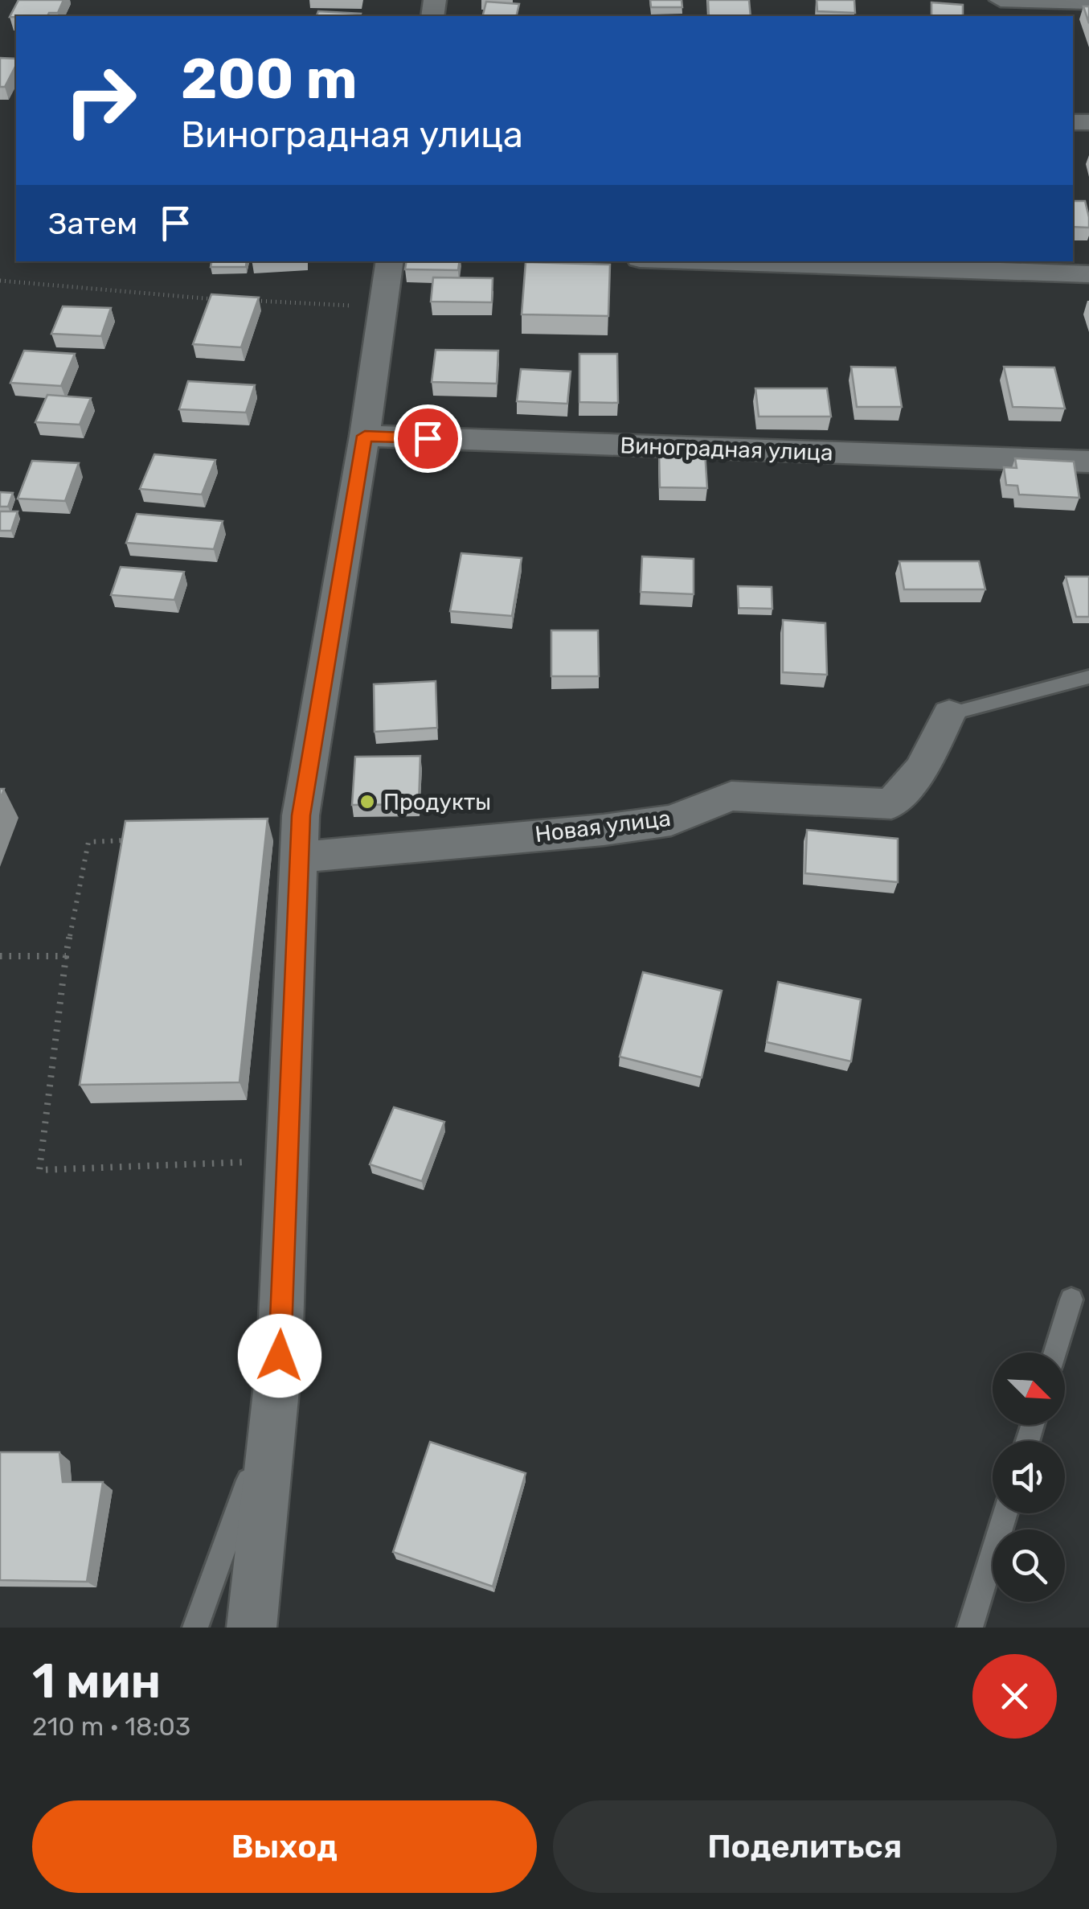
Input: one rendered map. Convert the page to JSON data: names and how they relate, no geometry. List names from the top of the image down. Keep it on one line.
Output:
{"streets":{"street":["Виноградная улица","Новая улица"]},"places":["Продукты"],"north":"bottom right","page":{"turn":["200 m","Виноградная улица"],"then":"Затем","heading":["1 мин","210 m · 18:03"],"buttons":["Выход","Поделиться"]}}
